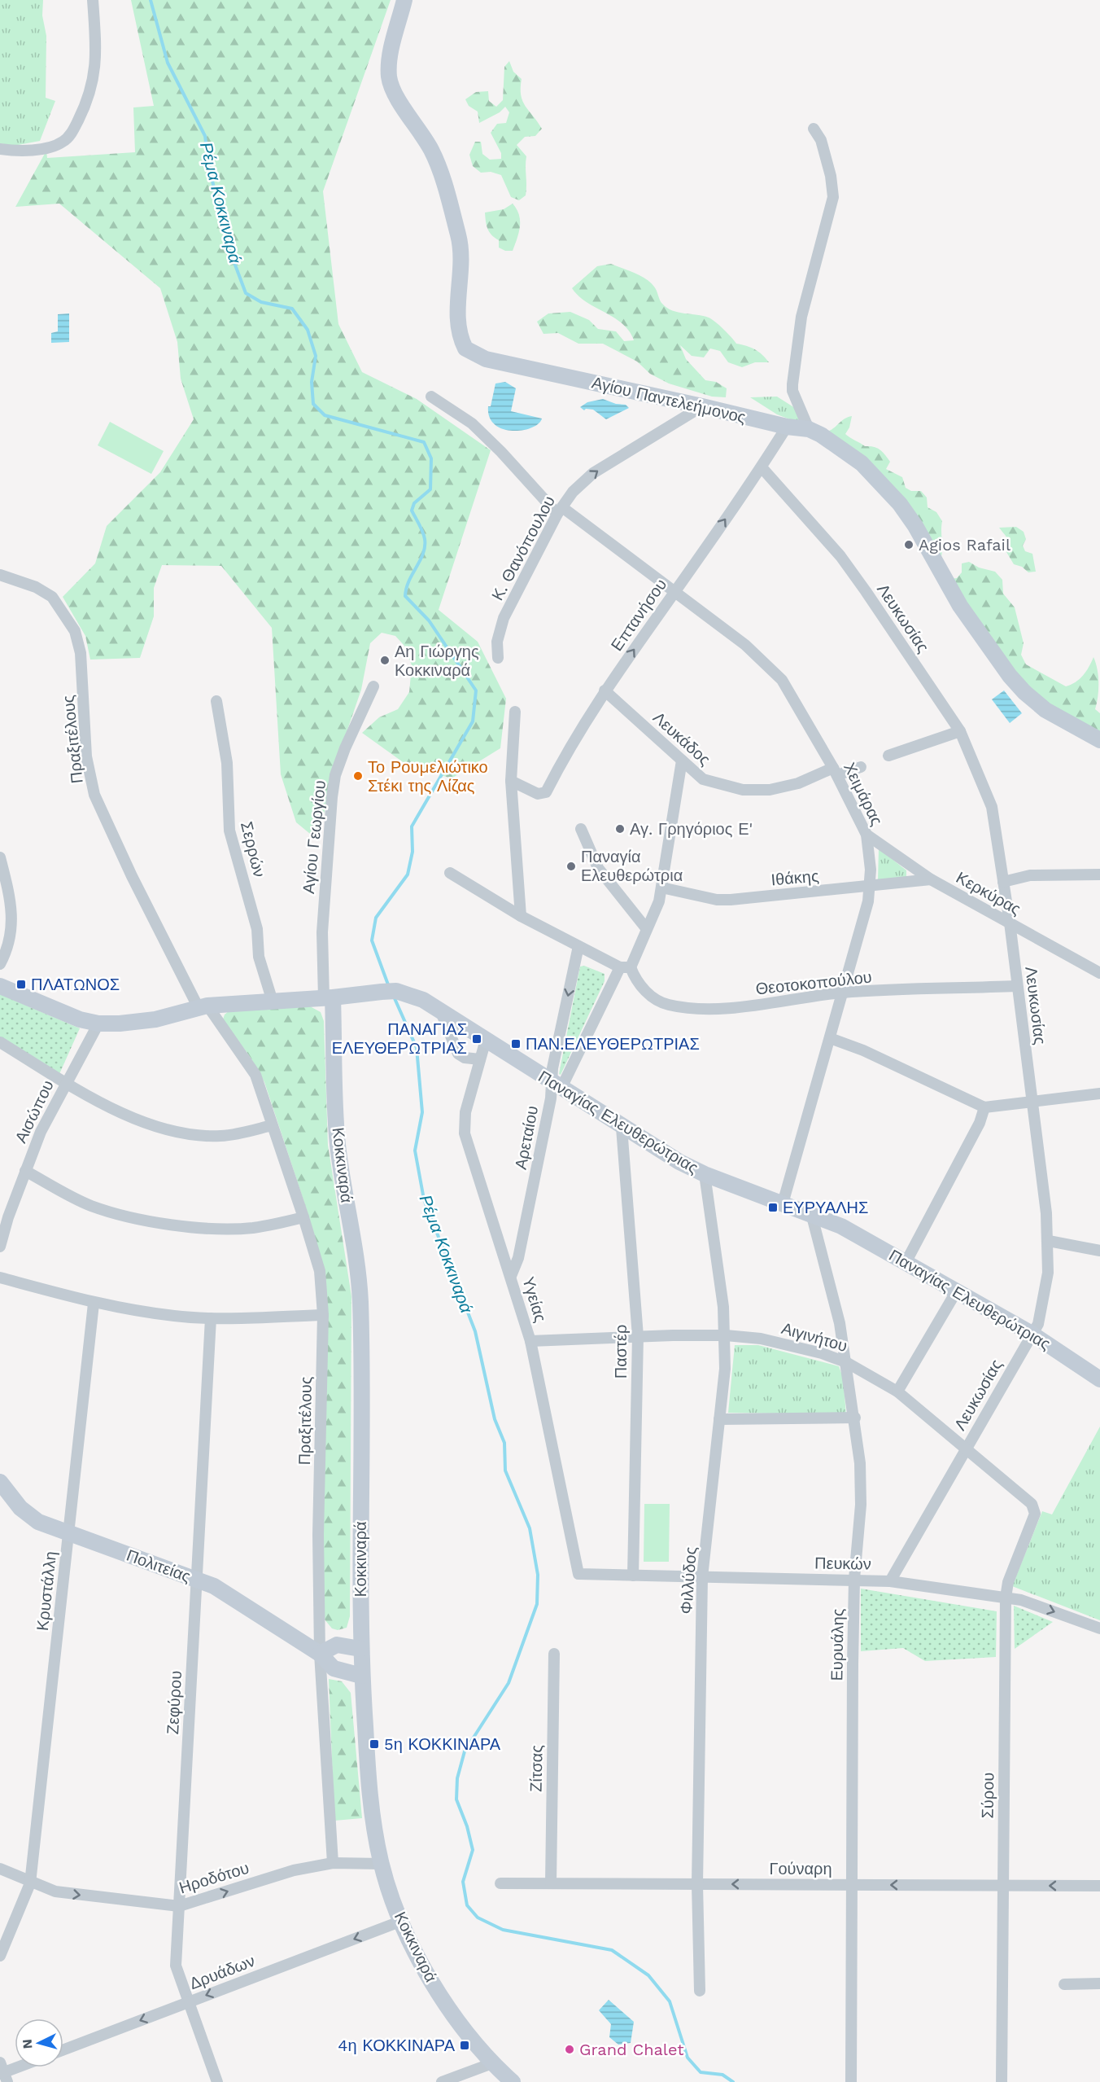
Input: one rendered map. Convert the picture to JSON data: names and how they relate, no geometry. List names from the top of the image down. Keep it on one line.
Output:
{"streets":{"street":["Αγίου Παντελεήμονος","Κ. Θανόπουλου","Επτανήσου","Λευκωσίας","Λευκάδος","Πραξιτέλους","Χειμάρας","Αγίου Γεωργίου","Σερρών","Ιθάκης","Κερκύρας","Θεοτοκοπούλου","Αισώπου","Παναγίας Ελευθερώτριας","Αρεταίου","Κοκκιναρά","Υγείας","Αιγινήτου","Παστέρ","Πευκών","Πολιτείας","Φιλλύδος","Κρυστάλλη","Ευρυάλης","Ζεφύρου","Ζίτσας","Σύρου","Γούναρη","Ηροδότου","Δρυάδων"]},"crossings":[["Αγίου Παντελεήμονος","Κ. Θανόπουλου"],["Αγίου Παντελεήμονος","Επτανήσου"],["Κ. Θανόπουλου","Χειμάρας"],["Επτανήσου","Λευκωσίας"],["Επτανήσου","Λευκάδος"],["Επτανήσου","Χειμάρας"],["Λευκωσίας","Κερκύρας"],["Λευκωσίας","Θεοτοκοπούλου"],["Λευκωσίας","Παναγίας Ελευθερώτριας"],["Λευκωσίας","Αιγινήτου"],["Λευκωσίας","Πευκών"],["Λευκάδος","Χειμάρας"],["Λευκάδος","Αρεταίου"],["Πραξιτέλους","Παναγίας Ελευθερώτριας"],["Πραξιτέλους","Πολιτείας"],["Πραξιτέλους","Ηροδότου"],["Χειμάρας","Ιθάκης"],["Χειμάρας","Κερκύρας"],["Χειμάρας","Θεοτοκοπούλου"],["Χειμάρας","Παναγίας Ελευθερώτριας"],["Αγίου Γεωργίου","Παναγίας Ελευθερώτριας"],["Αγίου Γεωργίου","Κοκκιναρά"],["Σερρών","Παναγίας Ελευθερώτριας"],["Ιθάκης","Κερκύρας"],["Ιθάκης","Αρεταίου"],["Θεοτοκοπούλου","Αρεταίου"],["Αισώπου","Παναγίας Ελευθερώτριας"],["Παναγίας Ελευθερώτριας","Αρεταίου"],["Παναγίας Ελευθερώτριας","Κοκκιναρά"],["Παναγίας Ελευθερώτριας","Υγείας"],["Παναγίας Ελευθερώτριας","Παστέρ"],["Παναγίας Ελευθερώτριας","Φιλλύδος"],["Παναγίας Ελευθερώτριας","Ευρυάλης"],["Αρεταίου","Υγείας"],["Κοκκιναρά","Πολιτείας"],["Κοκκιναρά","Ηροδότου"],["Κοκκιναρά","Δρυάδων"],["Υγείας","Αιγινήτου"],["Υγείας","Πευκών"],["Αιγινήτου","Παστέρ"],["Αιγινήτου","Φιλλύδος"],["Αιγινήτου","Ευρυάλης"],["Αιγινήτου","Σύρου"],["Παστέρ","Πευκών"],["Πευκών","Φιλλύδος"],["Πευκών","Ευρυάλης"],["Πευκών","Σύρου"],["Πολιτείας","Κρυστάλλη"],["Πολιτείας","Ζεφύρου"],["Φιλλύδος","Γούναρη"],["Κρυστάλλη","Ηροδότου"],["Ευρυάλης","Γούναρη"],["Ζεφύρου","Ηροδότου"],["Ζεφύρου","Δρυάδων"],["Ζίτσας","Γούναρη"],["Σύρου","Γούναρη"]],"one_way":["Κ. Θανόπουλου","Επτανήσου","Γούναρη","Ηροδότου","Δρυάδων"],"water":["Ρέμα Κοκκιναρά"],"places":{"other":["Agios Rafail","Αη Γιώργης Κοκκιναρά","Το Ρουμελιώτικο Στέκι της Λίζας","Αγ. Γρηγόριος Ε'","Παναγία Ελευθερώτρια","Grand Chalet"],"transit":["ΠΛΑΤΩΝΟΣ","ΠΑΝΑΓΙΑΣ ΕΛΕΥΘΕΡΩΤΡΙΑΣ","ΠΑΝ.ΕΛΕΥΘΕΡΩΤΡΙΑΣ","ΕΥΡΥΑΛΗΣ","5η ΚΟΚΚΙΝΑΡΑ","4η ΚΟΚΚΙΝΑΡΑ"]},"north":"left"}
